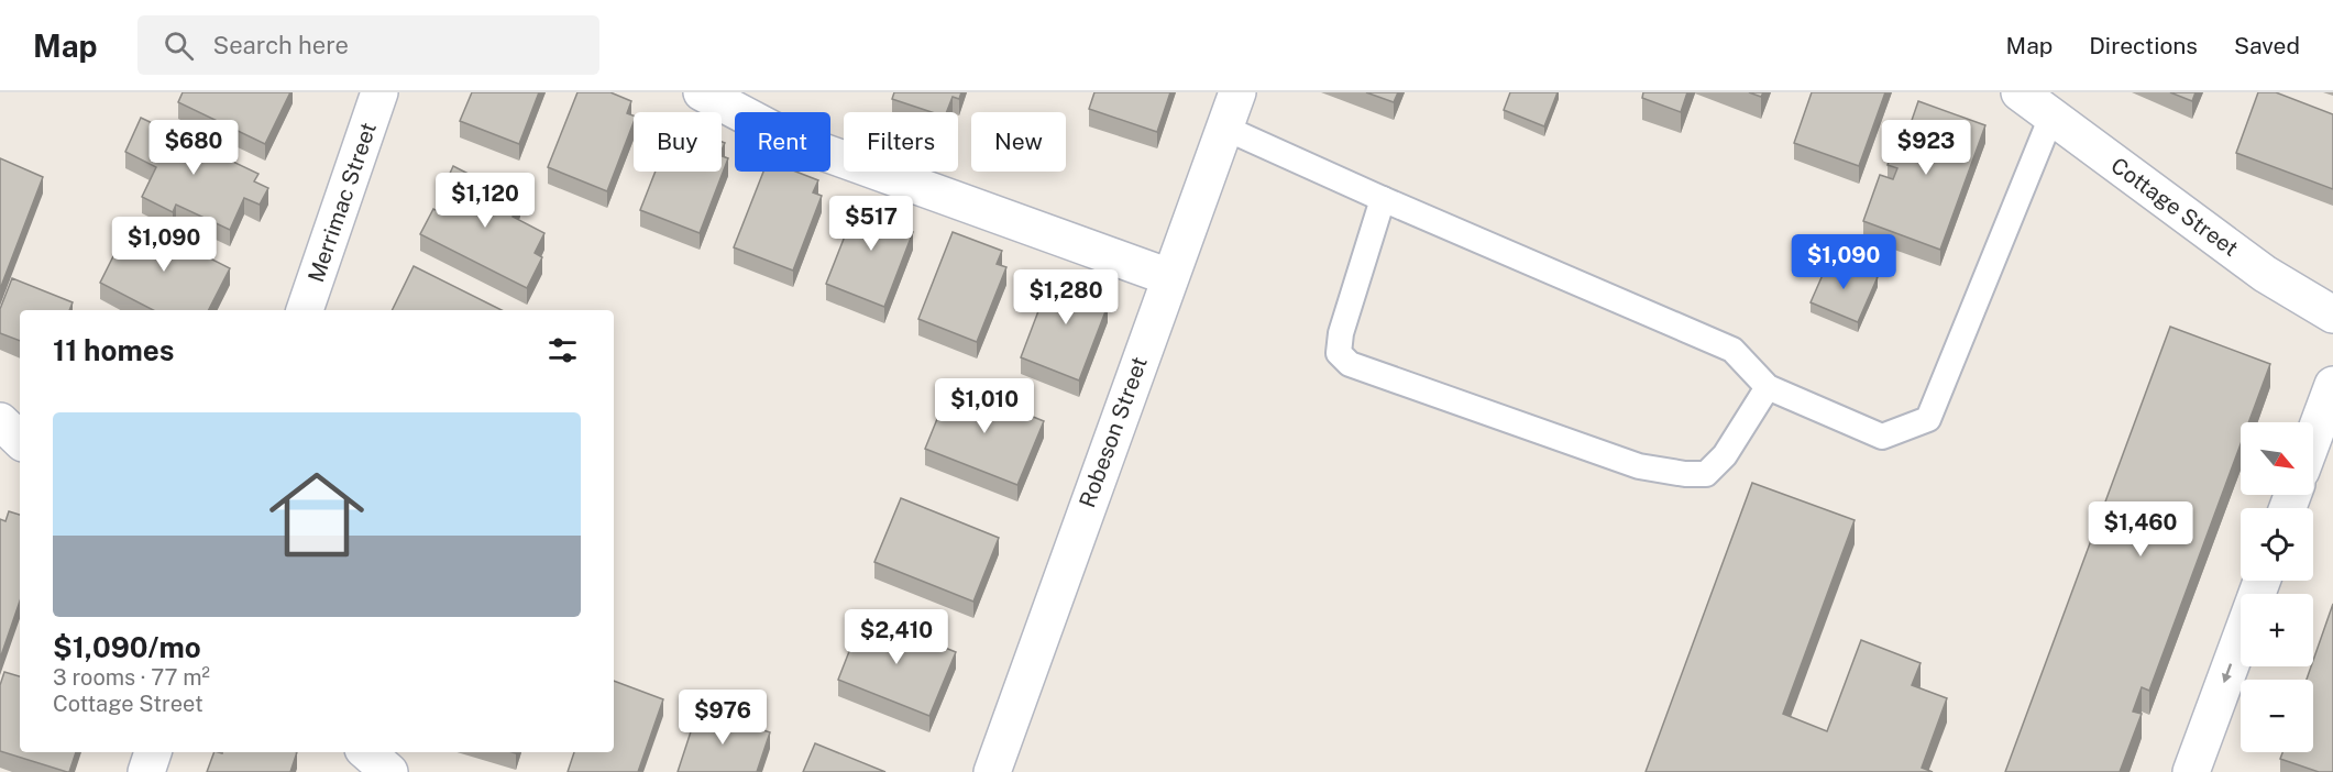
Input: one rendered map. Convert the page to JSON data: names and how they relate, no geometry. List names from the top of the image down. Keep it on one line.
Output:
{"streets":{"street":["Merrimac Street","Cottage Street","Robeson Street"]},"north":"bottom right","page":{"header":"Map","search":"Search here","nav":["Map","Directions","Saved"],"chip":["Buy","Rent","Filters","New"],"price":["$680","$923","$1,120","$517","$1,090","$1,090","$1,280","$1,010","$1,460","$2,410","$976"],"heading":"11 homes","list":[{"name":"$1,090/mo","note":"3 rooms · 77 m² · Cottage Street"}],"map_buttons":["+","−"]}}
